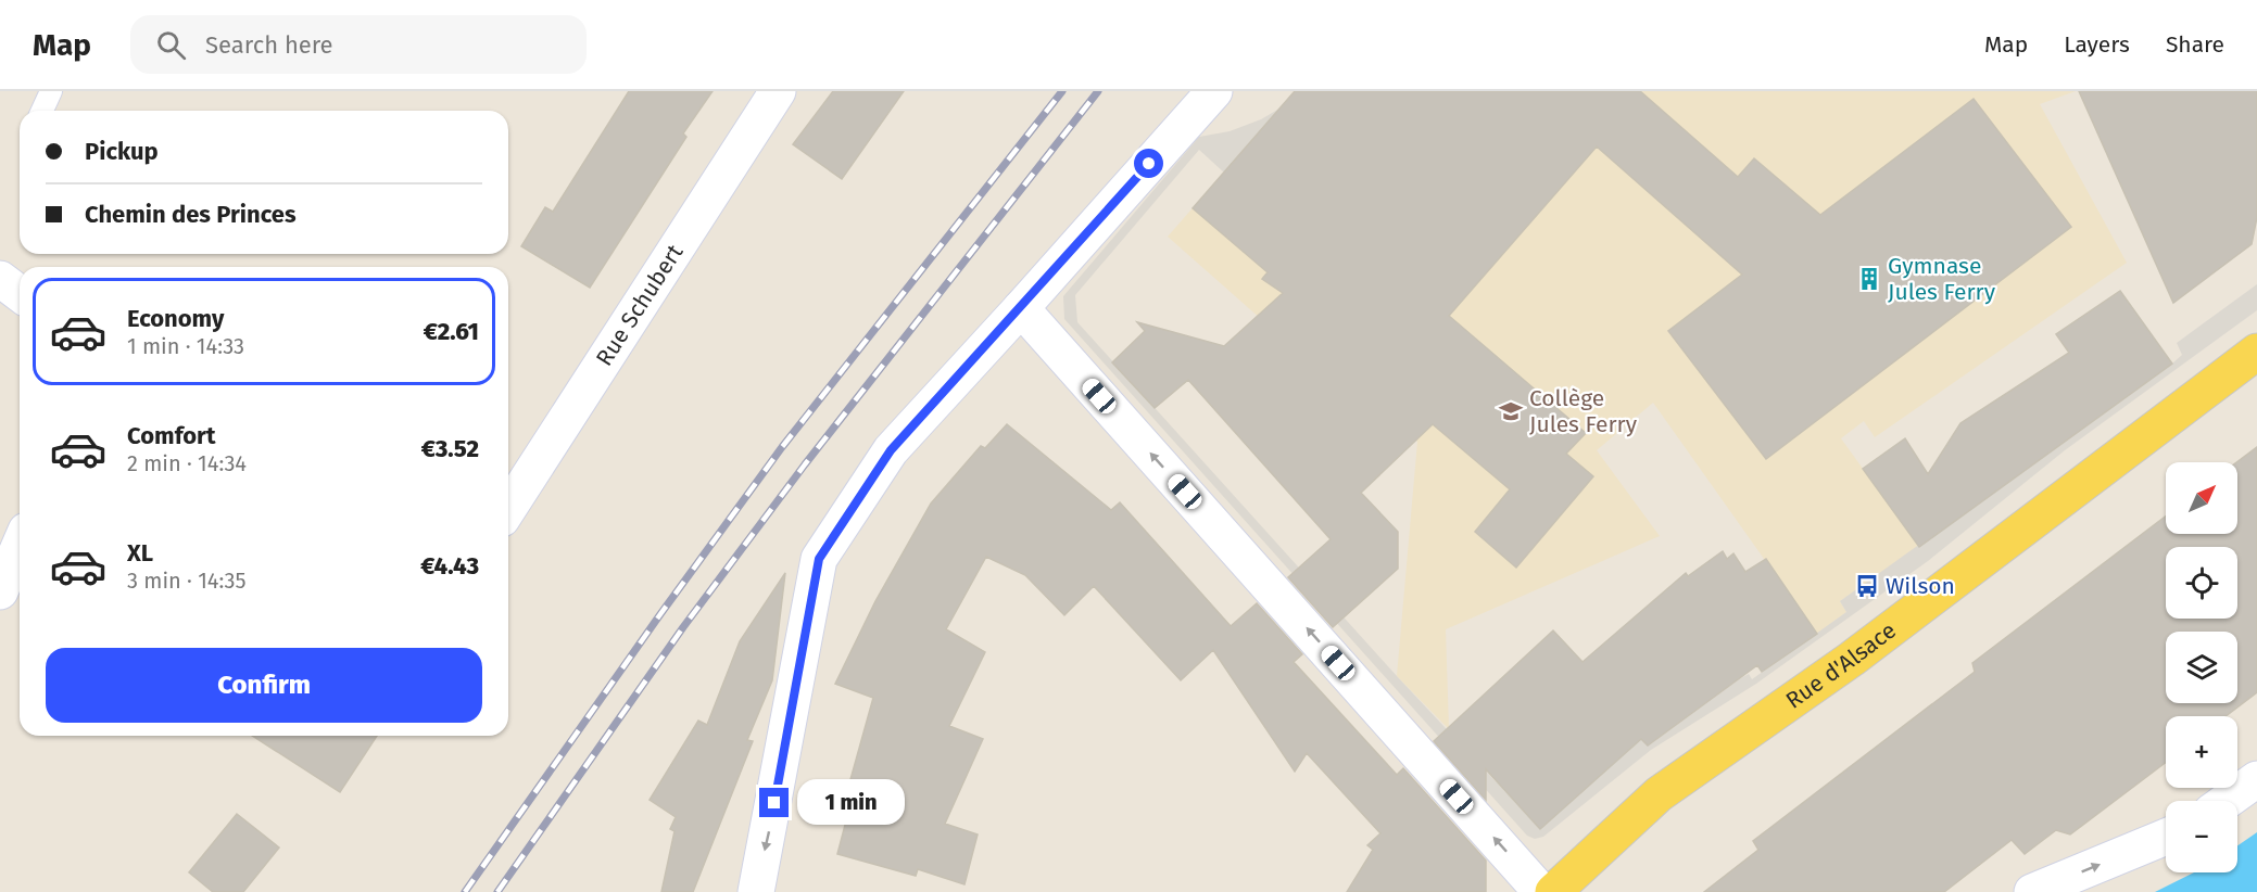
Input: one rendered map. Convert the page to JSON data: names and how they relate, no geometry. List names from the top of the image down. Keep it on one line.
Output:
{"streets":{"main road":["Rue d'Alsace"],"street":["Rue Schubert"]},"places":{"building":["Gymnase Jules Ferry"],"school or university":["Collège Jules Ferry"],"bus stop":["Wilson"]},"north":"top right","page":{"header":"Map","search":"Search here","nav":["Map","Layers","Share"],"banner":["Pickup","Chemin des Princes"],"list":[{"name":"Economy","note":"1 min · 14:33","value":"€2.61"},{"name":"Comfort","note":"2 min · 14:34","value":"€3.52"},{"name":"XL","note":"3 min · 14:35","value":"€4.43"}],"map_buttons":["+","−"],"buttons":"Confirm","bubble":"1 min"}}
